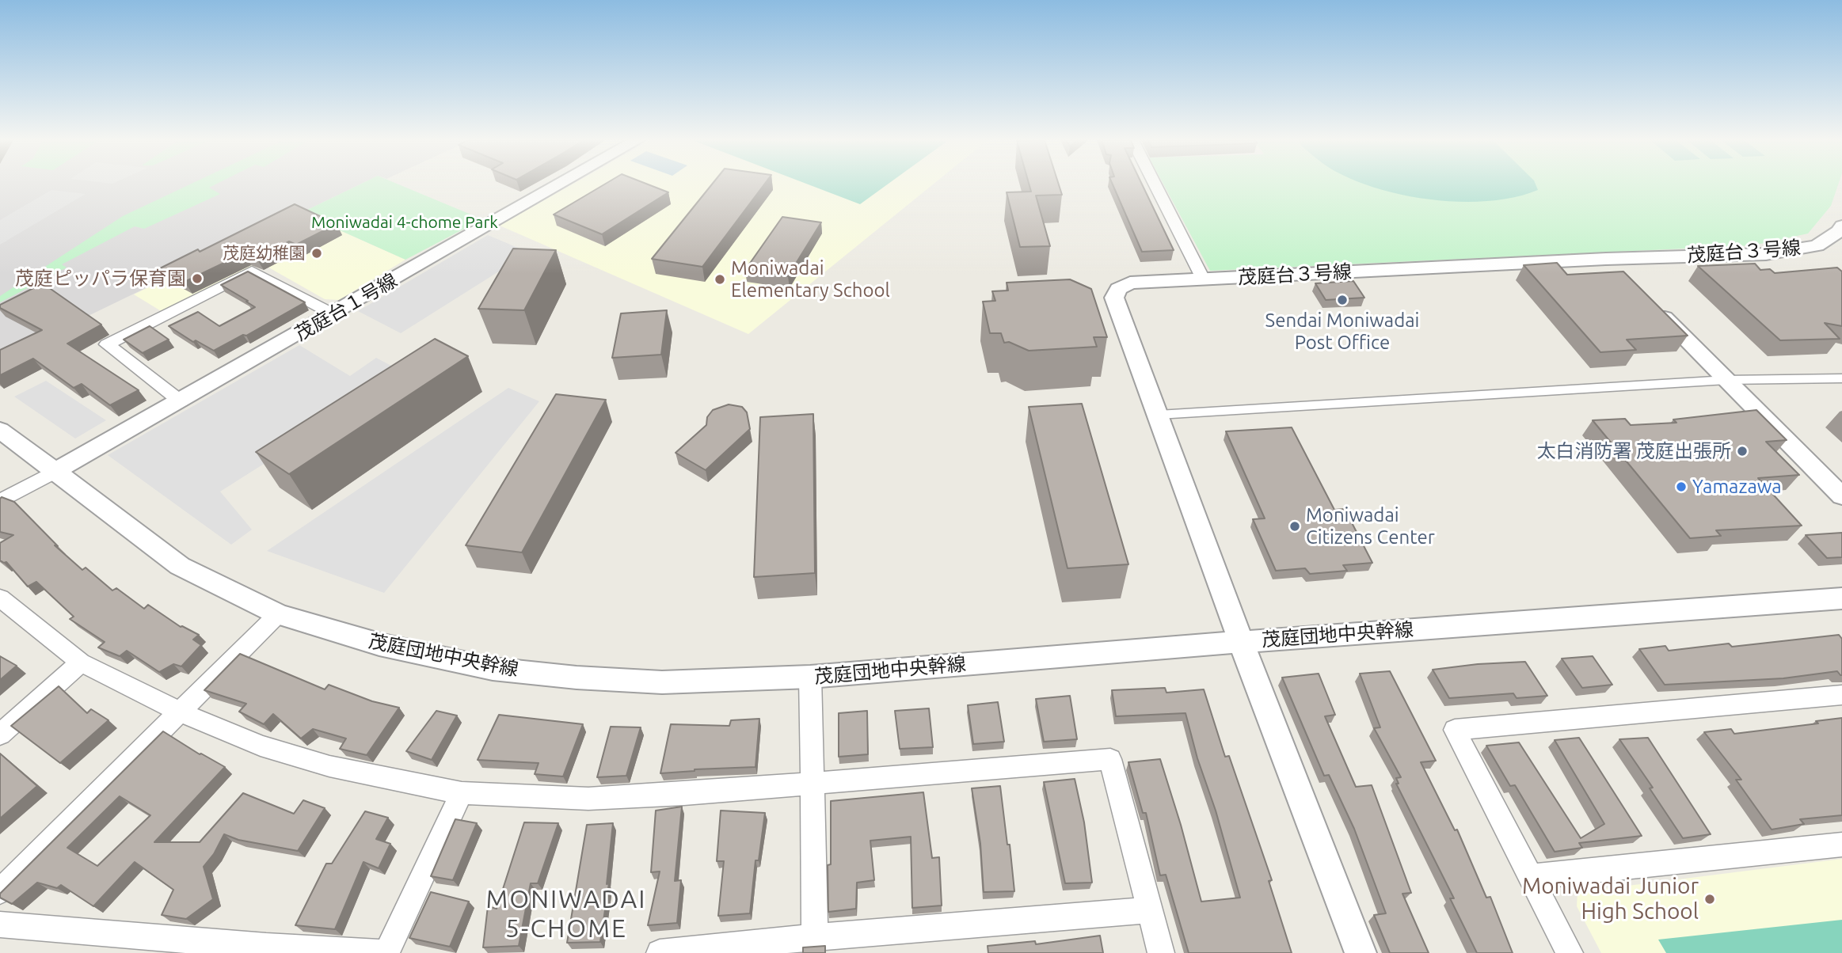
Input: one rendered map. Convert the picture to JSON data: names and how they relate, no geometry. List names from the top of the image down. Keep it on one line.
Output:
{"streets":{"street":["茂庭台３号線","茂庭台１号線","茂庭団地中央幹線"]},"crossings":[["茂庭台３号線","茂庭団地中央幹線"],["茂庭台１号線","茂庭団地中央幹線"]],"districts":["MONIWADAI 5-CHOME"],"parks":["Moniwadai 4-chome Park"],"places":["茂庭幼稚園","茂庭ピッパラ保育園","Moniwadai Elementary School","Sendai Moniwadai Post Office","太白消防署 茂庭出張所","Yamazawa","Moniwadai Citizens Center","Moniwadai Junior High School"]}
